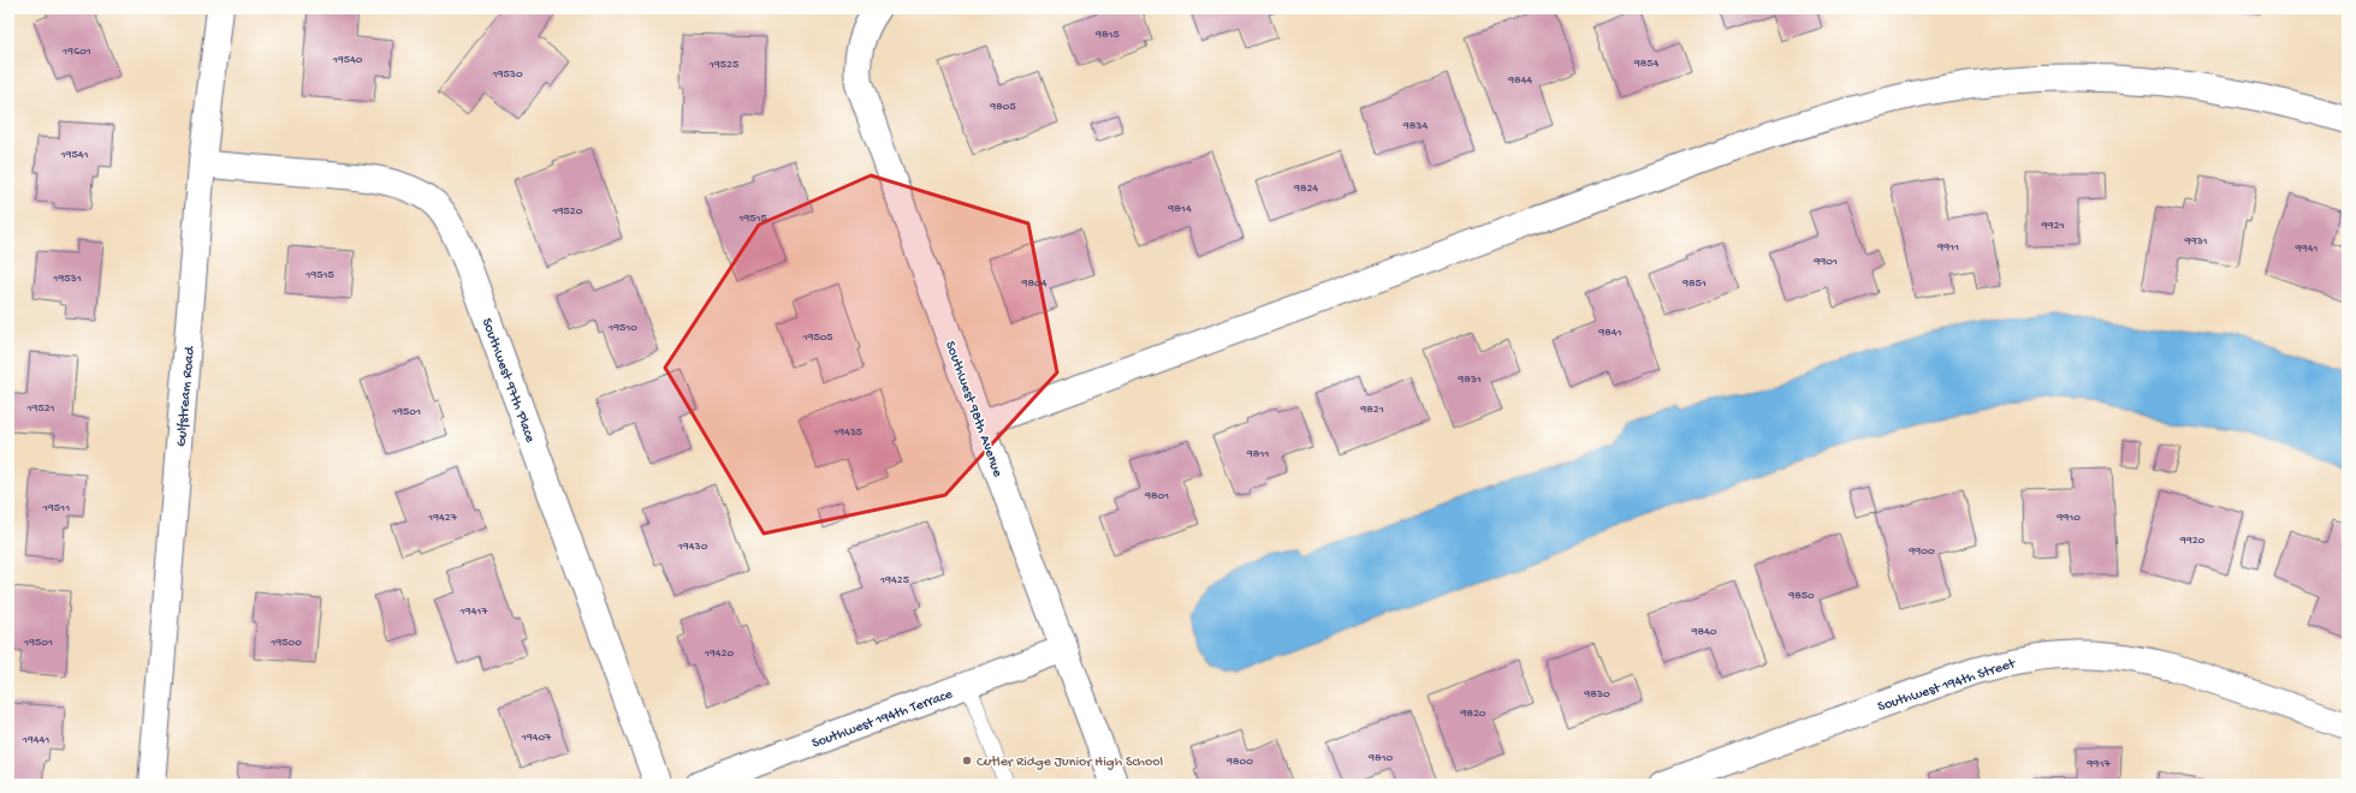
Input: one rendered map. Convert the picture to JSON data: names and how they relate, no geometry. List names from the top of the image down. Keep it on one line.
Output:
{"streets":{"street":["Southwest 97th Place","Gulfstream Road","Southwest 98th Avenue","Southwest 194th Street","Southwest 194th Terrace"]},"crossings":[["Southwest 97th Place","Gulfstream Road"],["Southwest 98th Avenue","Southwest 194th Terrace"]],"places":["Cutler Ridge Junior High School"],"house_numbers":["9815","19601","19540","9854","19525","19530","9844","9805","9834","19541","9824","9814","19520","19515","9921","9931","9911","9941","9901","19515","19531","9804","9851","19510","9841","19505","9831","19521","9821","19501","19435","9811","9801","19511","19427","9910","9920","19430","9900","19425","9850","19417","9840","19501","19500","19420","9830","9820","19407","19441","9810","9800","9917"]}
